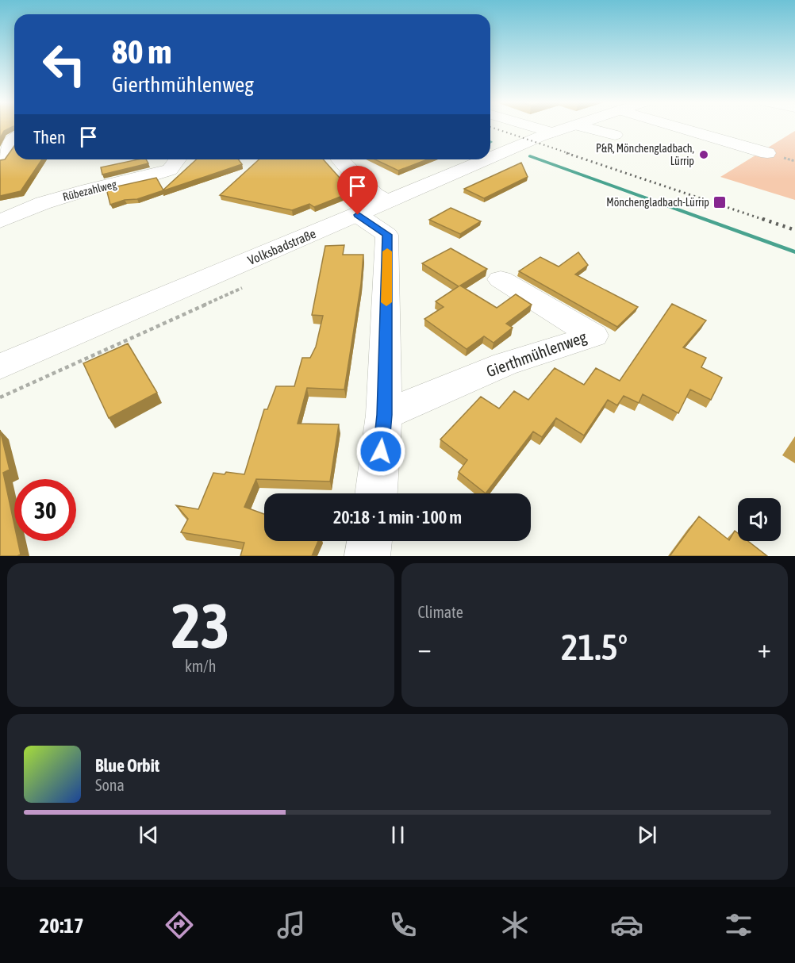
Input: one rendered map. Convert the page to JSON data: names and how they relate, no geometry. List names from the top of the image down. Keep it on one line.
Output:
{"streets":{"street":["Rübezahlweg","Volksbadstraße","Gierthmühlenweg"]},"places":{"other":["P&R, Mönchengladbach, Lürrip"],"transit":["Mönchengladbach-Lürrip"]},"page":{"turn":["80 m","Gierthmühlenweg"],"then":"Then","limit":"30","trip":"20:18 · 1 min · 100 m","tile":[["23","km/h"],"Climate"],"heat":["−","21.5°","+"],"song":["Blue Orbit","Sona"],"tabs":"20:17"}}
